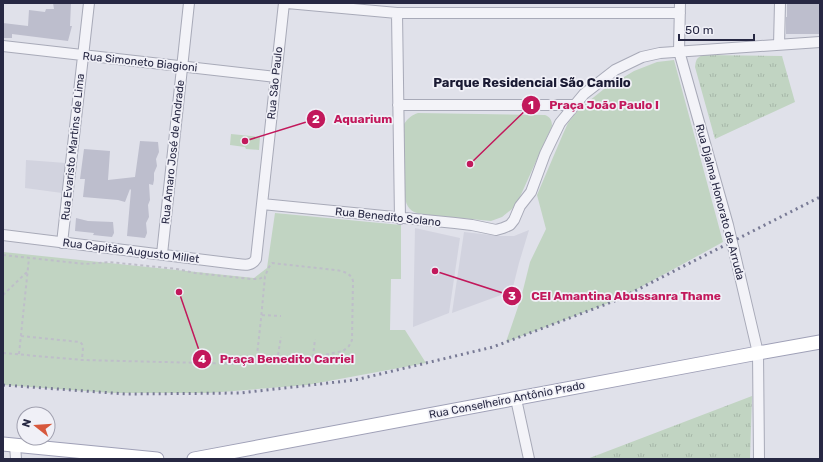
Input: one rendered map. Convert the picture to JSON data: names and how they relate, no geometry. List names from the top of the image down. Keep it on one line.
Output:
{"streets":{"main road":["Rua Conselheiro Antônio Prado"],"street":["Rua Simoneto Biagioni","Rua São Paulo","Rua Evaristo Martins de Lima","Rua Amaro José de Andrade","Rua Djalma Honorato de Arruda","Rua Benedito Solano","Rua Capitão Augusto Millet"]},"crossings":[["Rua Simoneto Biagioni","Rua São Paulo"],["Rua Simoneto Biagioni","Rua Evaristo Martins de Lima"],["Rua Simoneto Biagioni","Rua Amaro José de Andrade"],["Rua São Paulo","Rua Benedito Solano"],["Rua São Paulo","Rua Capitão Augusto Millet"],["Rua Evaristo Martins de Lima","Rua Capitão Augusto Millet"],["Rua Amaro José de Andrade","Rua Capitão Augusto Millet"],["Rua Djalma Honorato de Arruda","Rua Conselheiro Antônio Prado"]],"districts":["Parque Residencial São Camilo"],"places":["Aquarium","Praça João Paulo I","CEI Amantina Abussanra Thame","Praça Benedito Carriel"],"scale_bar":"50 m","north":"left"}
